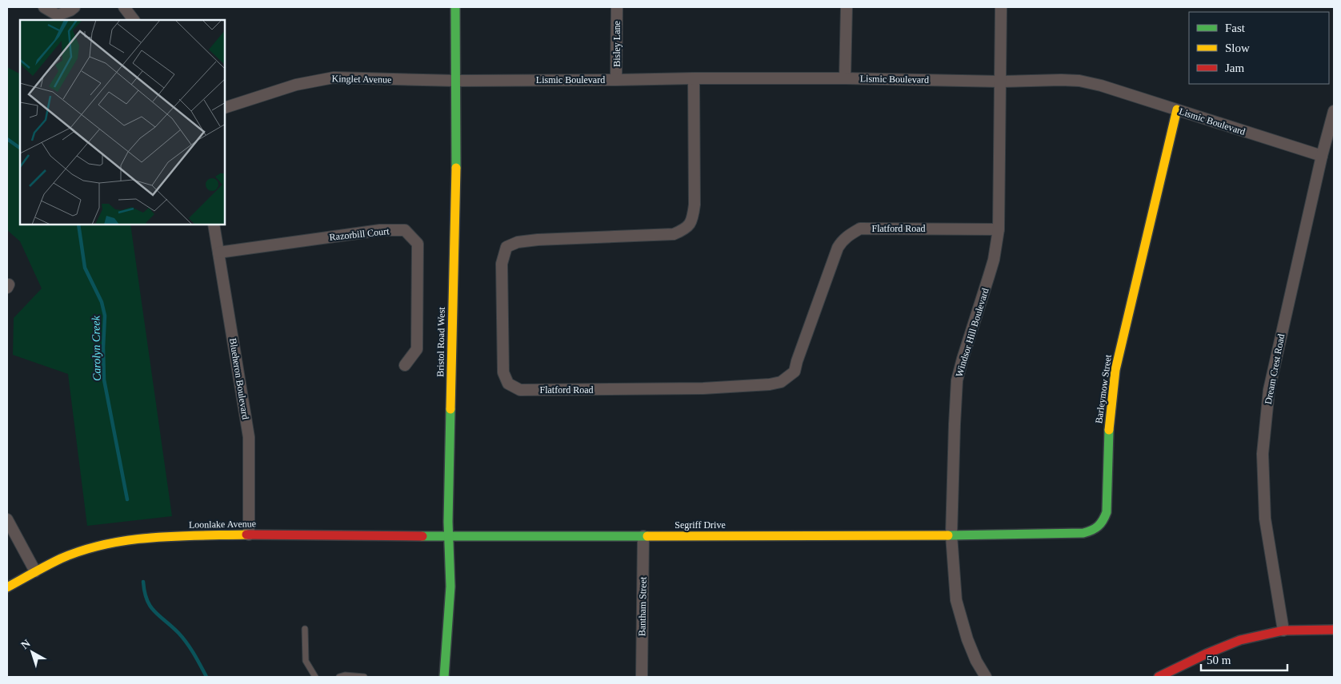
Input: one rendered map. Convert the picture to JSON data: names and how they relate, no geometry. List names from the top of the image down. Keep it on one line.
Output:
{"streets":{"street":["Bisley Lane","Kinglet Avenue","Lismic Boulevard","Flatford Road","Razorbill Court","Windsor Hill Boulevard","Bristol Road West","Dream Crest Road","Blueheron Boulevard","Barleymow Street","Loonlake Avenue","Segriff Drive","Bantham Street"]},"crossings":[["Bisley Lane","Lismic Boulevard"],["Kinglet Avenue","Lismic Boulevard"],["Kinglet Avenue","Bristol Road West"],["Lismic Boulevard","Flatford Road"],["Lismic Boulevard","Windsor Hill Boulevard"],["Lismic Boulevard","Bristol Road West"],["Lismic Boulevard","Dream Crest Road"],["Lismic Boulevard","Barleymow Street"],["Flatford Road","Windsor Hill Boulevard"],["Razorbill Court","Blueheron Boulevard"],["Windsor Hill Boulevard","Barleymow Street"],["Windsor Hill Boulevard","Segriff Drive"],["Bristol Road West","Loonlake Avenue"],["Bristol Road West","Segriff Drive"],["Blueheron Boulevard","Loonlake Avenue"],["Barleymow Street","Segriff Drive"],["Loonlake Avenue","Segriff Drive"],["Segriff Drive","Bantham Street"]],"water":["Carolyn Creek"],"legend":["Fast","Slow","Jam"],"scale_bar":"50 m","north":"top left"}
